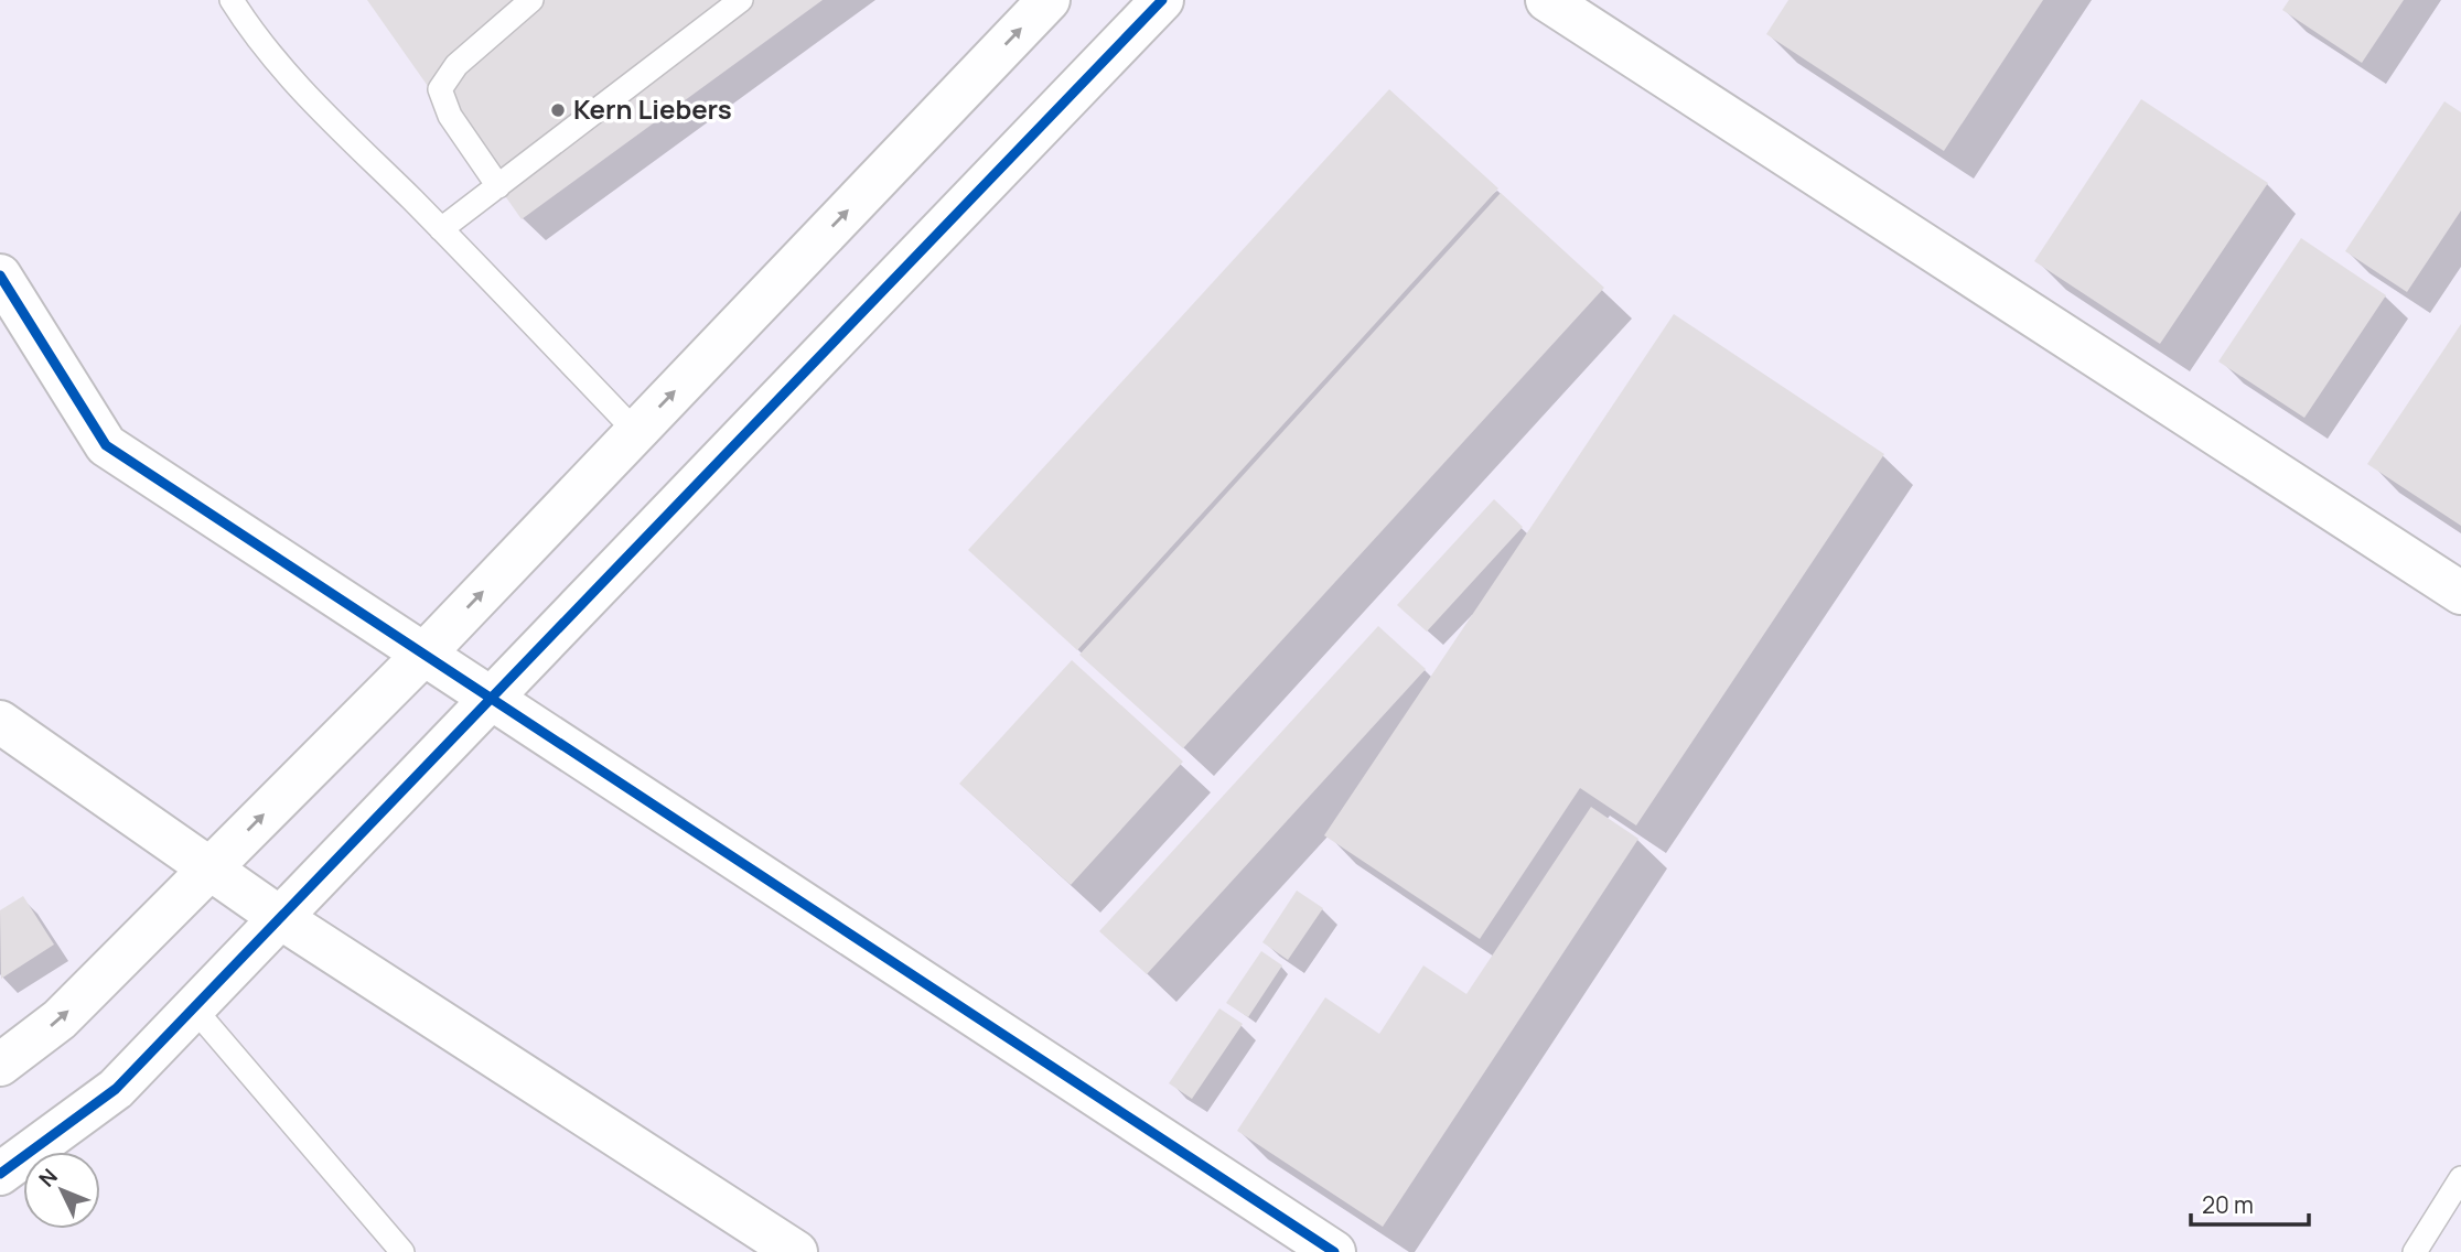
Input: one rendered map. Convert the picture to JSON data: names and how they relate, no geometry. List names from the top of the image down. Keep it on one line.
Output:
{"places":["Kern Liebers"],"scale_bar":"20 m","north":"top left"}
